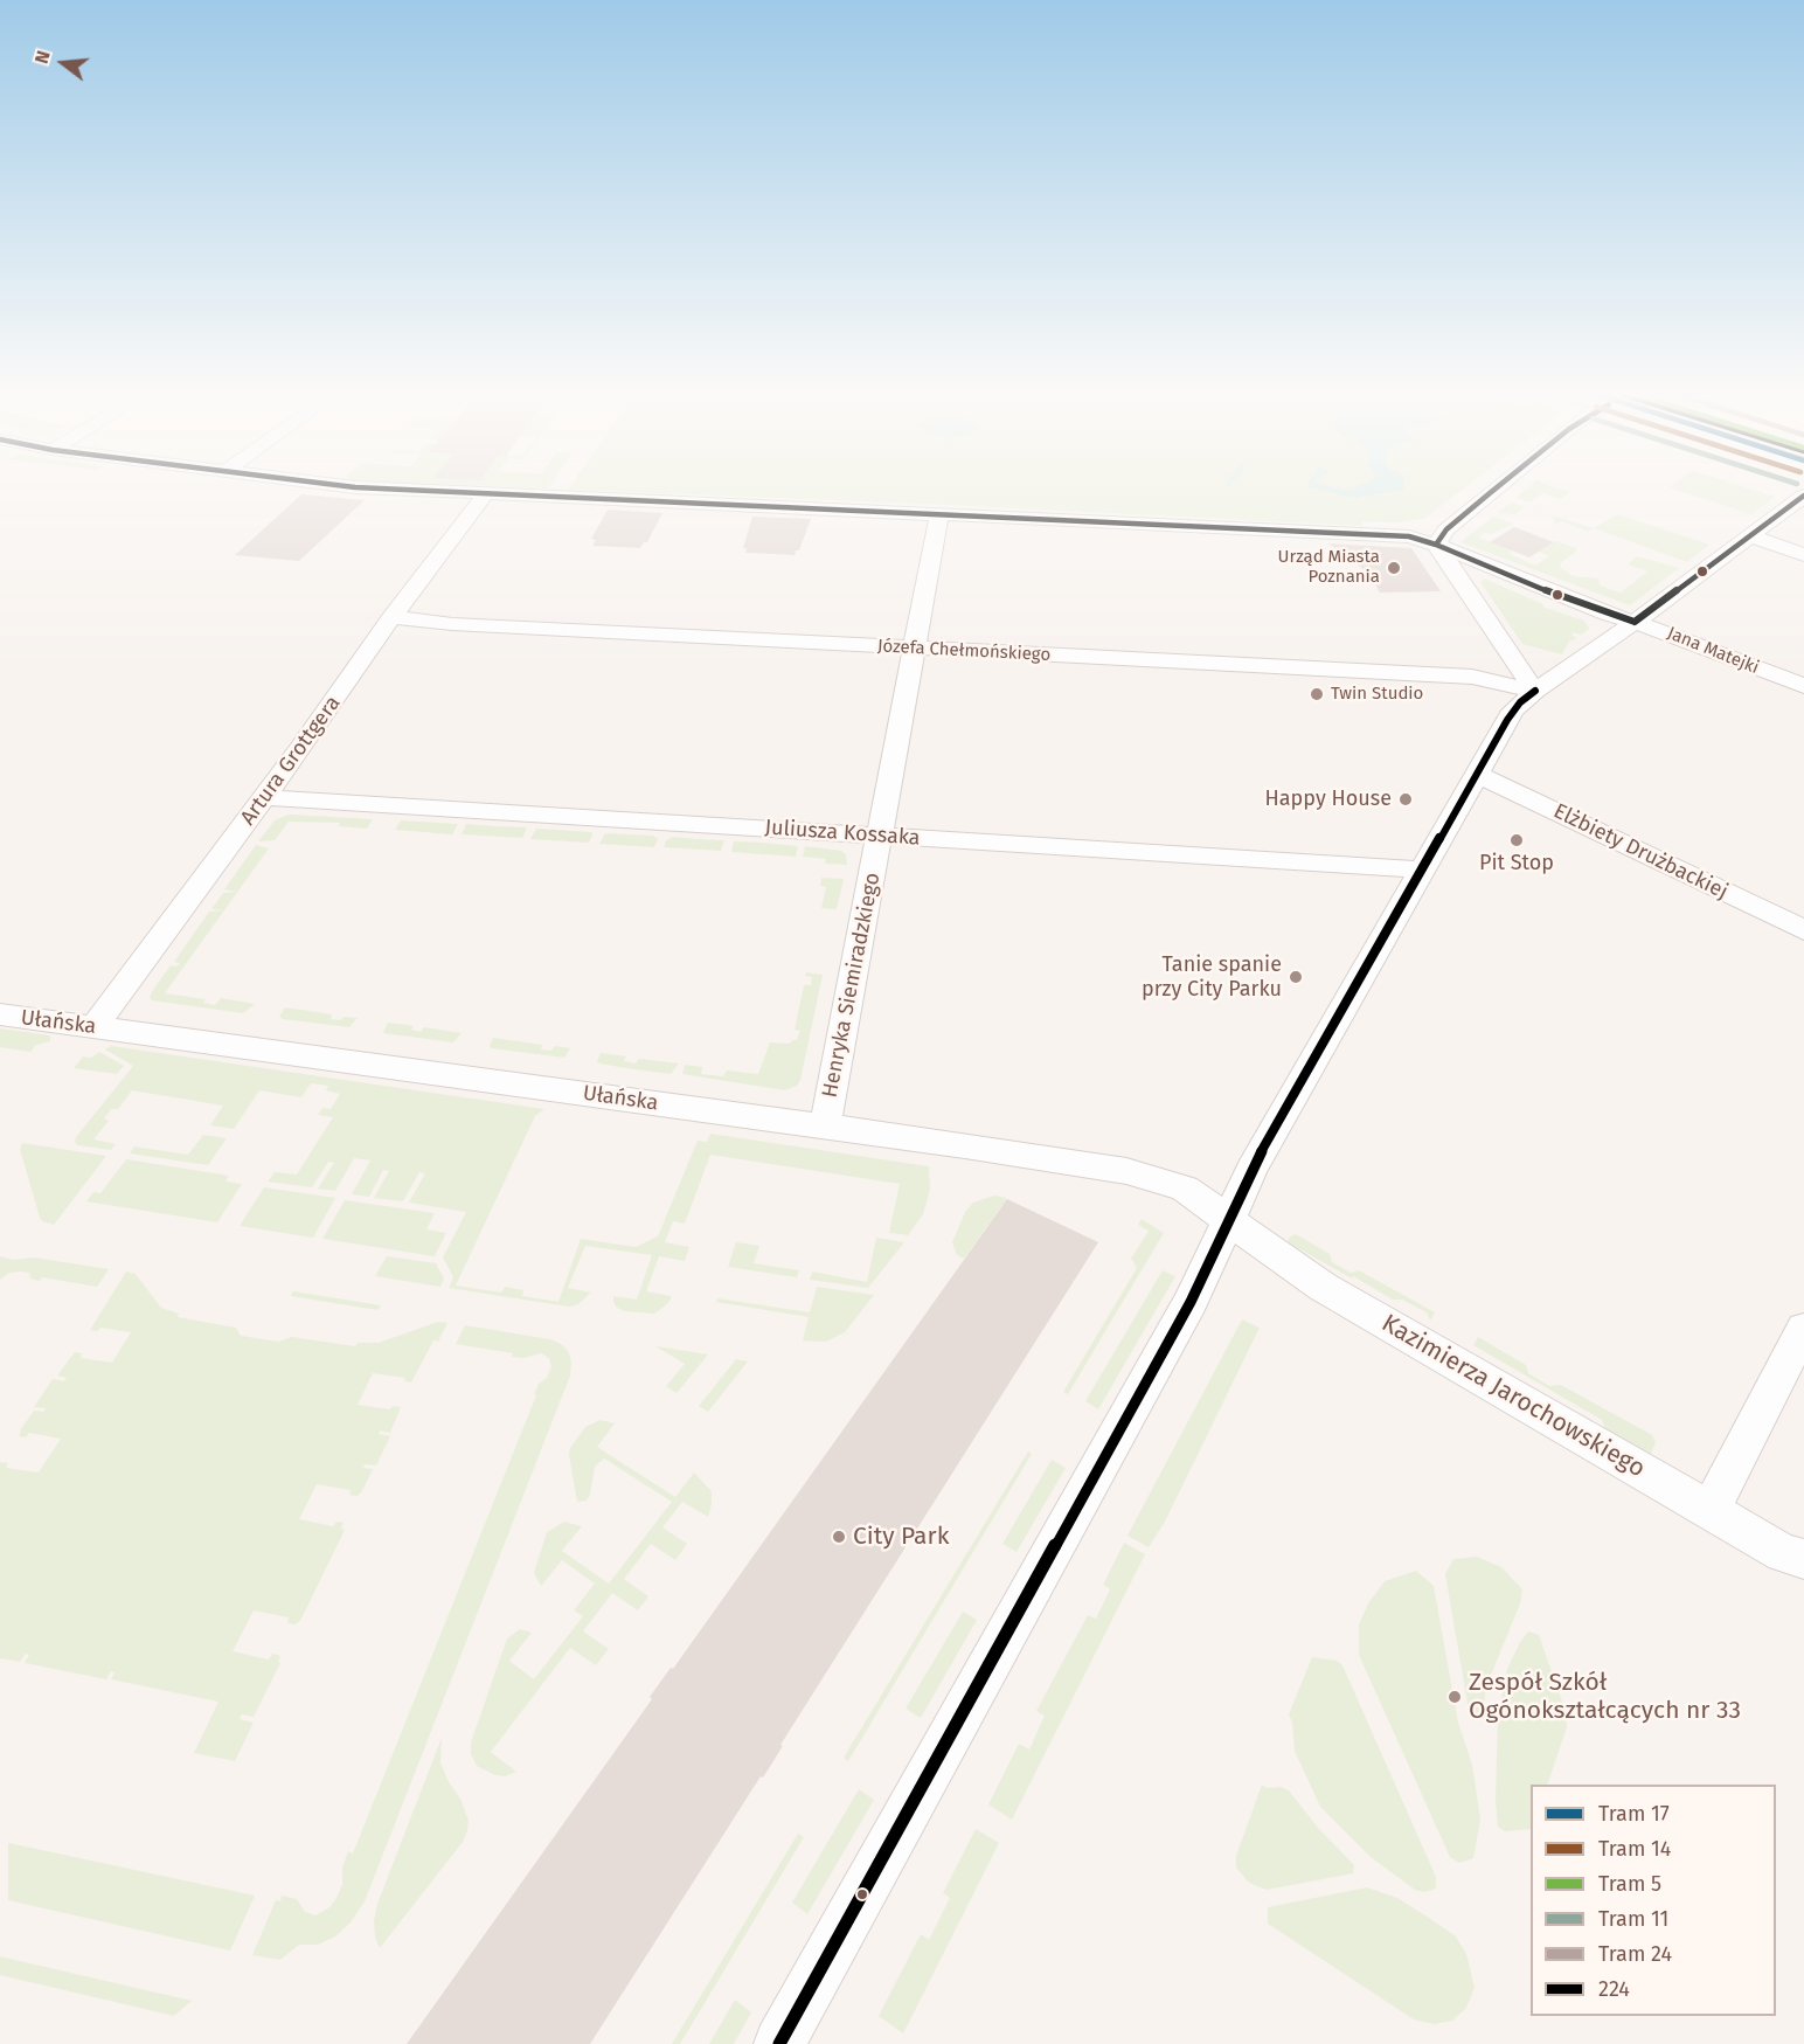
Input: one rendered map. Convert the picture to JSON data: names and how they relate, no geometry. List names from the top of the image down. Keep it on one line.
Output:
{"streets":{"street":["Józefa Chełmońskiego","Jana Matejki","Artura Grottgera","Juliusza Kossaka","Elżbiety Drużbackiej","Henryka Siemiradzkiego","Ułańska","Kazimierza Jarochowskiego"]},"crossings":[["Józefa Chełmońskiego","Artura Grottgera"],["Józefa Chełmońskiego","Henryka Siemiradzkiego"],["Jana Matejki","Artura Grottgera"],["Jana Matejki","Henryka Siemiradzkiego"],["Artura Grottgera","Juliusza Kossaka"],["Artura Grottgera","Ułańska"],["Juliusza Kossaka","Henryka Siemiradzkiego"],["Henryka Siemiradzkiego","Ułańska"],["Ułańska","Kazimierza Jarochowskiego"]],"places":["Urząd Miasta Poznania","Twin Studio","Happy House","Pit Stop","Tanie spanie przy City Parku","City Park","Zespół Szkół Ogónokształcących nr 33"],"lines":["transit line 224"],"legend":["Tram 17","Tram 14","Tram 5","Tram 11","Tram 24","224"],"north":"left"}
